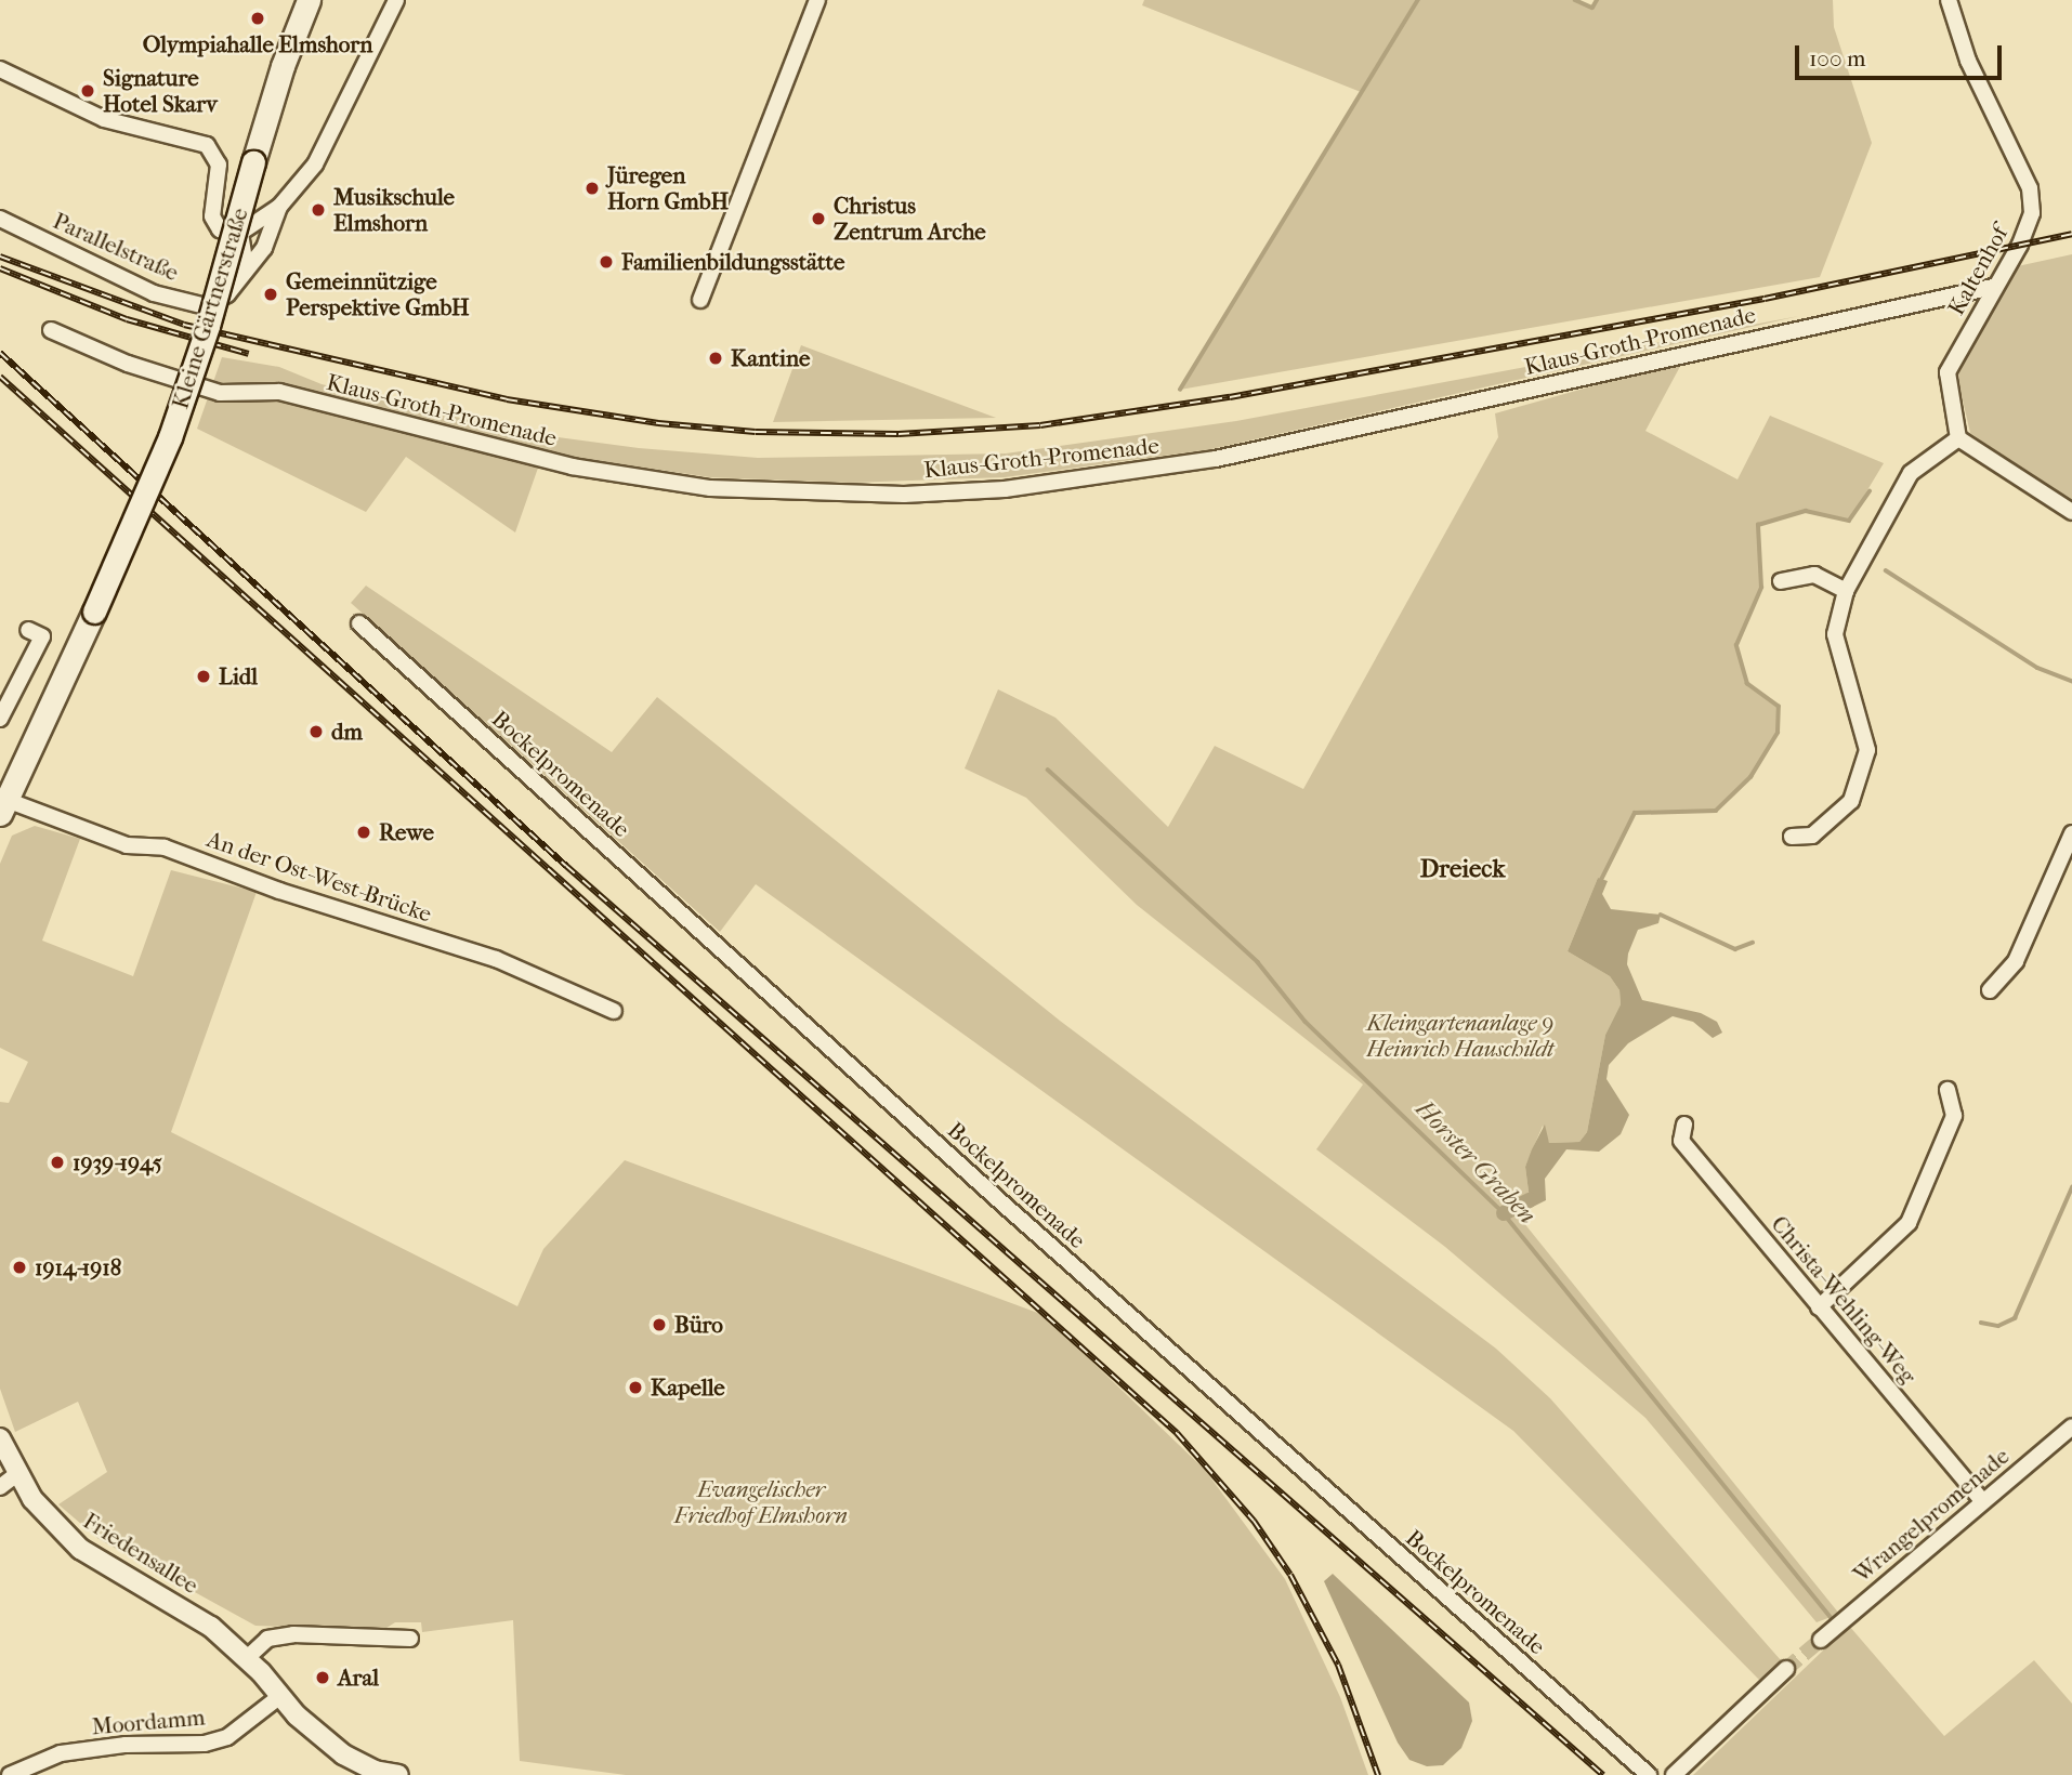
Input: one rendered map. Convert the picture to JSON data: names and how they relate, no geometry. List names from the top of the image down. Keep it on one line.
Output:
{"streets":{"main road":["Kleine Gärtnerstraße"],"street":["Parallelstraße","Kaltenhof","Klaus-Groth-Promenade","Bockelpromenade","An der Ost-West-Brücke","Christa-Wehling-Weg","Wrangelpromenade","Friedensallee","Moordamm"]},"crossings":[["Kaltenhof","Klaus-Groth-Promenade"],["Kleine Gärtnerstraße","An der Ost-West-Brücke"],["Christa-Wehling-Weg","Wrangelpromenade"],["Friedensallee","Moordamm"]],"districts":["Dreieck"],"water":["Horster Graben"],"parks":["Kleingartenanlage 9 Heinrich Hauschildt","Evangelischer Friedhof Elmshorn"],"places":["Olympiahalle Elmshorn","Signature Hotel Skarv","Jüregen Horn GmbH","Musikschule Elmshorn","Christus Zentrum Arche","Familienbildungsstätte","Gemeinnützige Perspektive GmbH","Kantine","Lidl","dm","Rewe","1939-1945","1914-1918","Büro","Kapelle","Aral"],"scale_bar":"100 m"}
